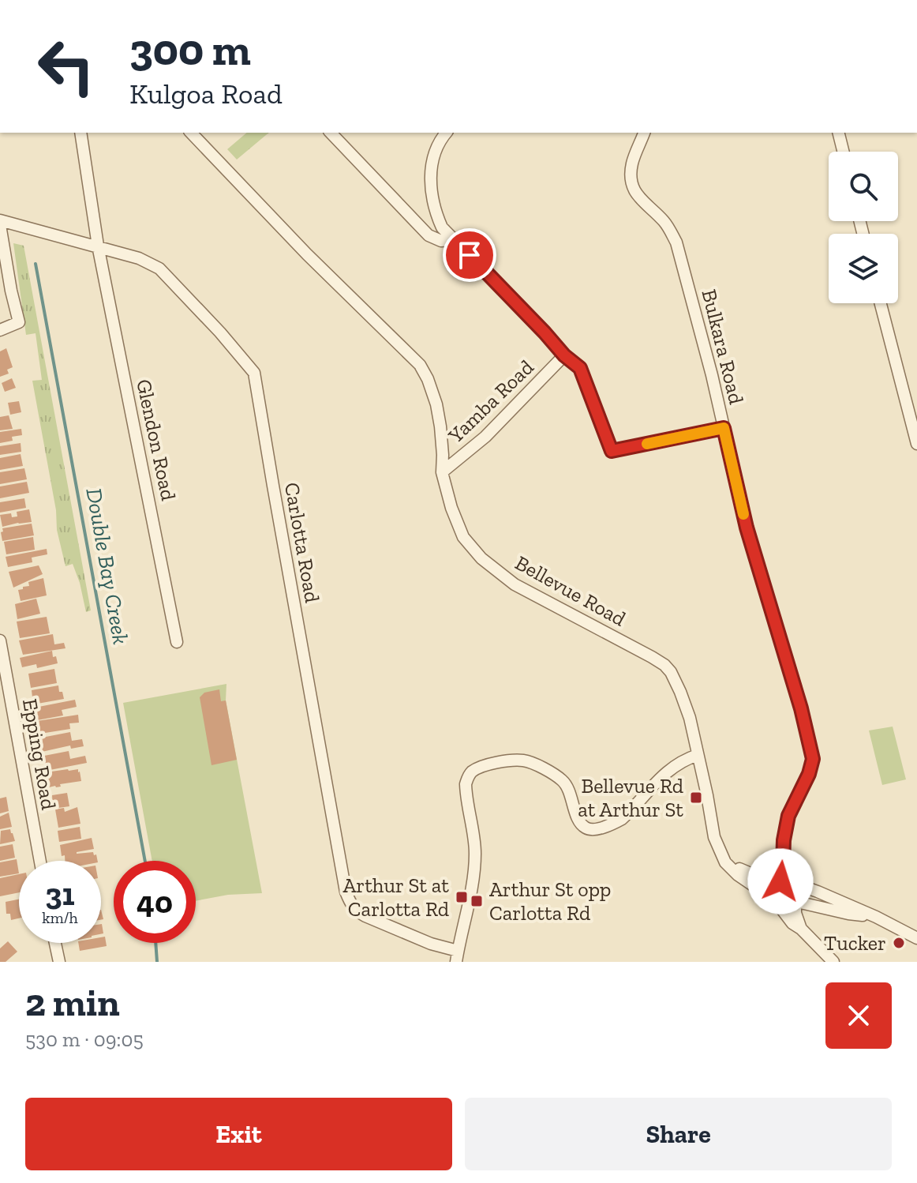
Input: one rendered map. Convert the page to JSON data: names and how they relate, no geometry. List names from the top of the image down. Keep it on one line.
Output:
{"streets":{"street":["Bulkara Road","Yamba Road","Glendon Road","Carlotta Road","Bellevue Road","Epping Road"]},"crossings":[["Bulkara Road","Bellevue Road"],["Yamba Road","Bellevue Road"],["Glendon Road","Carlotta Road"]],"water":["Double Bay Creek"],"places":{"transit":["Bellevue Rd at Arthur St","Arthur St at Carlotta Rd","Arthur St opp Carlotta Rd"],"other":["Tucker"]},"page":{"turn":["300 m","Kulgoa Road"],"speed":"31 km/h","limit":"40","heading":["2 min","530 m · 09:05"],"buttons":["Exit","Share"]}}
